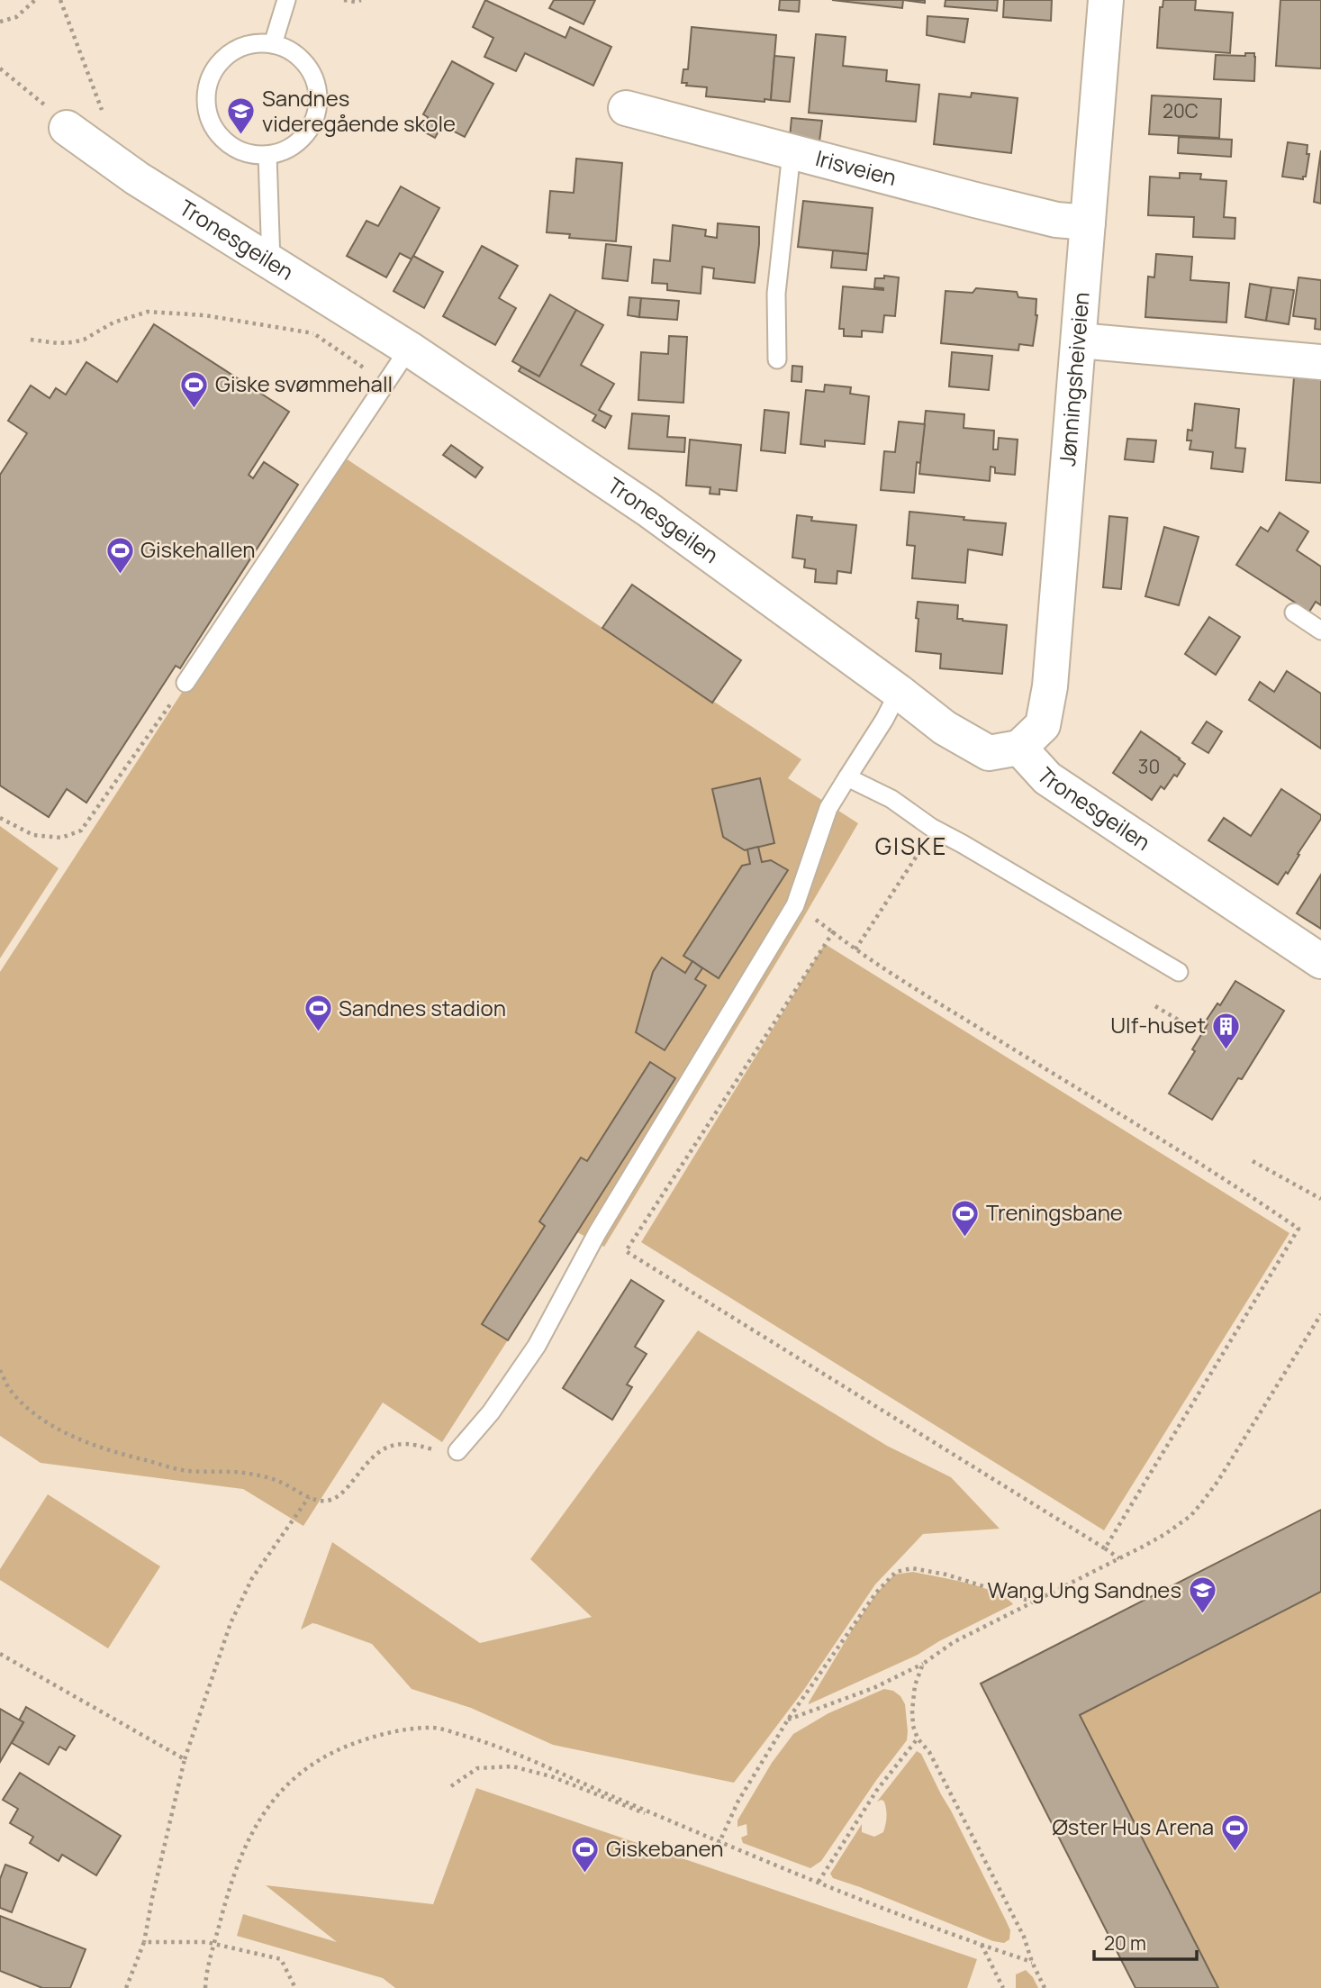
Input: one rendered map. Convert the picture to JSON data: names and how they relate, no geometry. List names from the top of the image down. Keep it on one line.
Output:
{"streets":{"street":["Irisveien","Tronesgeilen","Jønningsheiveien"]},"crossings":[["Irisveien","Jønningsheiveien"],["Tronesgeilen","Jønningsheiveien"]],"districts":["GISKE"],"places":{"school or university":["Sandnes videregående skole","Wang Ung Sandnes"],"sports":["Giske svømmehall","Giskehallen","Sandnes stadion","Treningsbane","Øster Hus Arena","Giskebanen"],"building":["Ulf-huset"]},"house_numbers":["20C","30"],"scale_bar":"20 m"}
